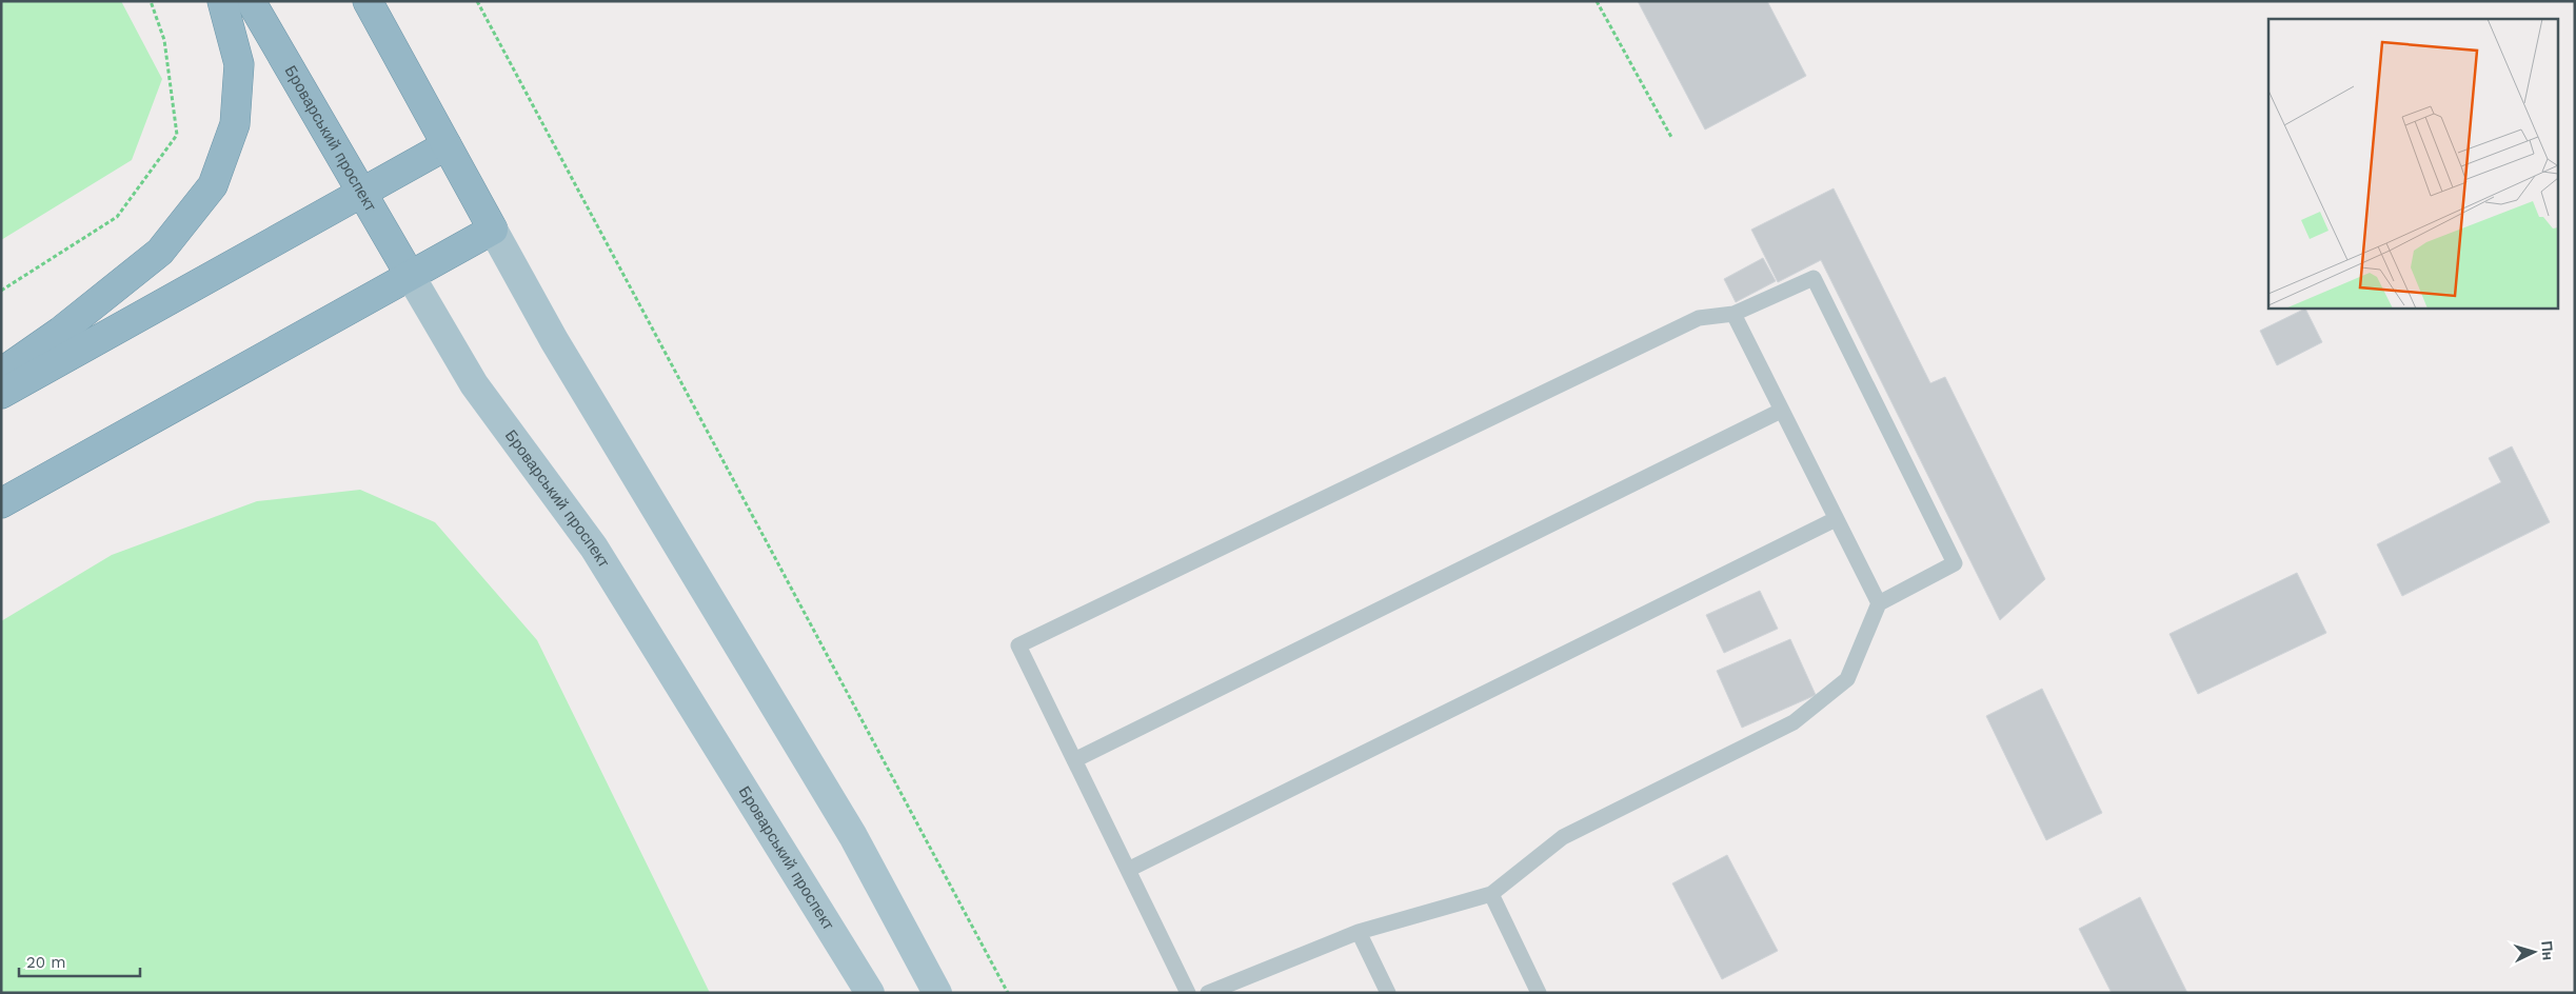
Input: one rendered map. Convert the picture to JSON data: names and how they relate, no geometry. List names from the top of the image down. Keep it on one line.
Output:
{"streets":{"highway":["Броварський проспект"]},"scale_bar":"20 m","north":"right"}
